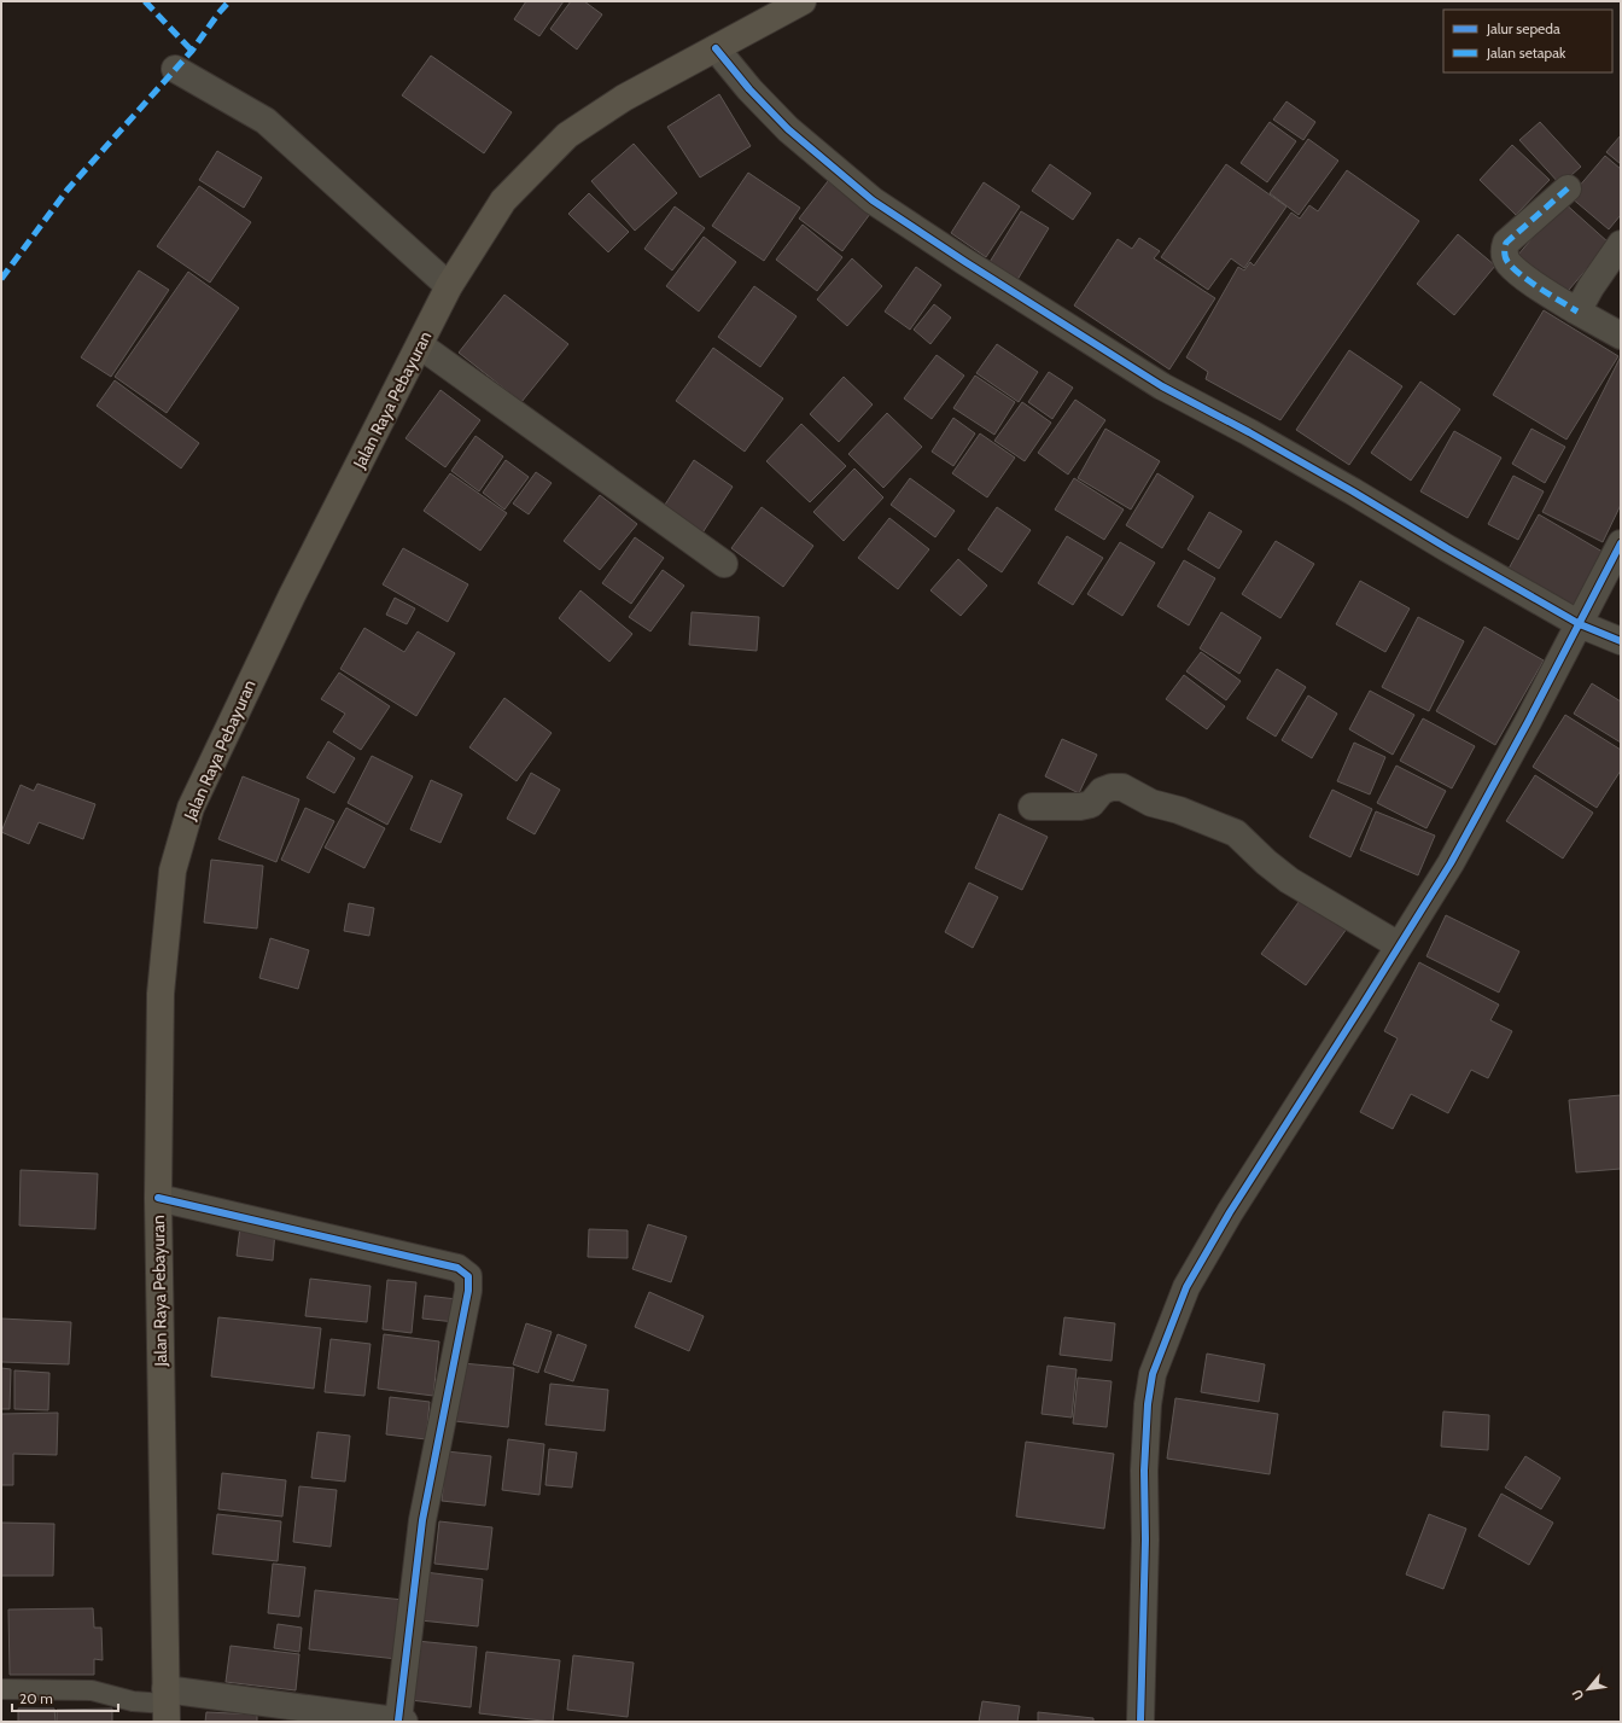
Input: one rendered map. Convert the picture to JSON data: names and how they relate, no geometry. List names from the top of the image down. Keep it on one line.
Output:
{"streets":{"main road":["Jalan Raya Pebayuran"]},"legend":["Jalur sepeda","Jalan setapak"],"scale_bar":"20 m","north":"bottom left"}
